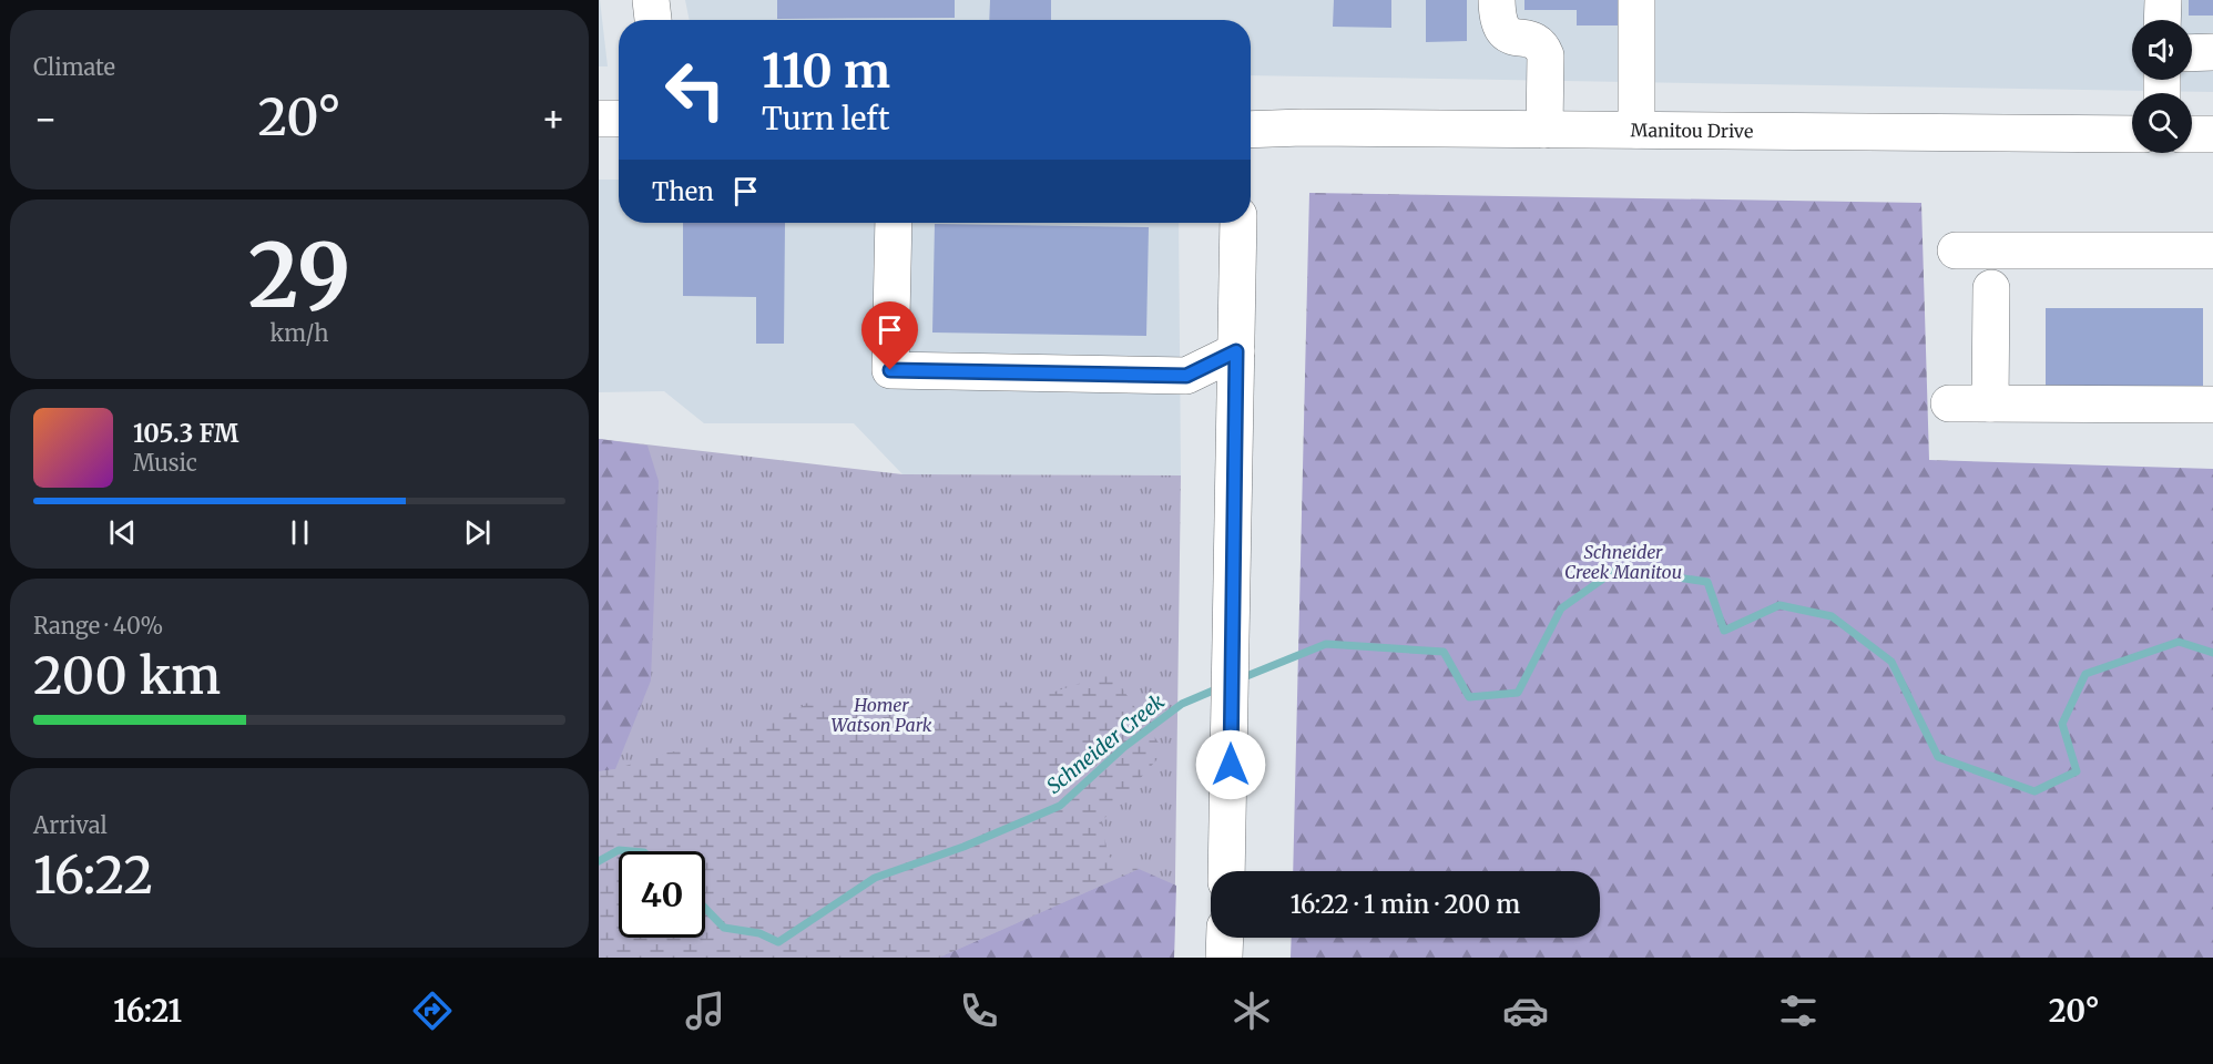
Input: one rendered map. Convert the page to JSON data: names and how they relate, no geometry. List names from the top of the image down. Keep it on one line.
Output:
{"streets":{"main road":["Manitou Drive"]},"water":["Schneider Creek"],"parks":["Schneider Creek Manitou","Homer Watson Park"],"page":{"tile":["Climate",["29","km/h"],["Range · 40%","200 km"],["Arrival","16:22"]],"turn":["110 m","Turn left"],"heat":["−","20°","+"],"then":"Then","song":["105.3 FM","Music"],"limit":"40","trip":"16:22 · 1 min · 200 m","tabs":["16:21","20°"]}}
